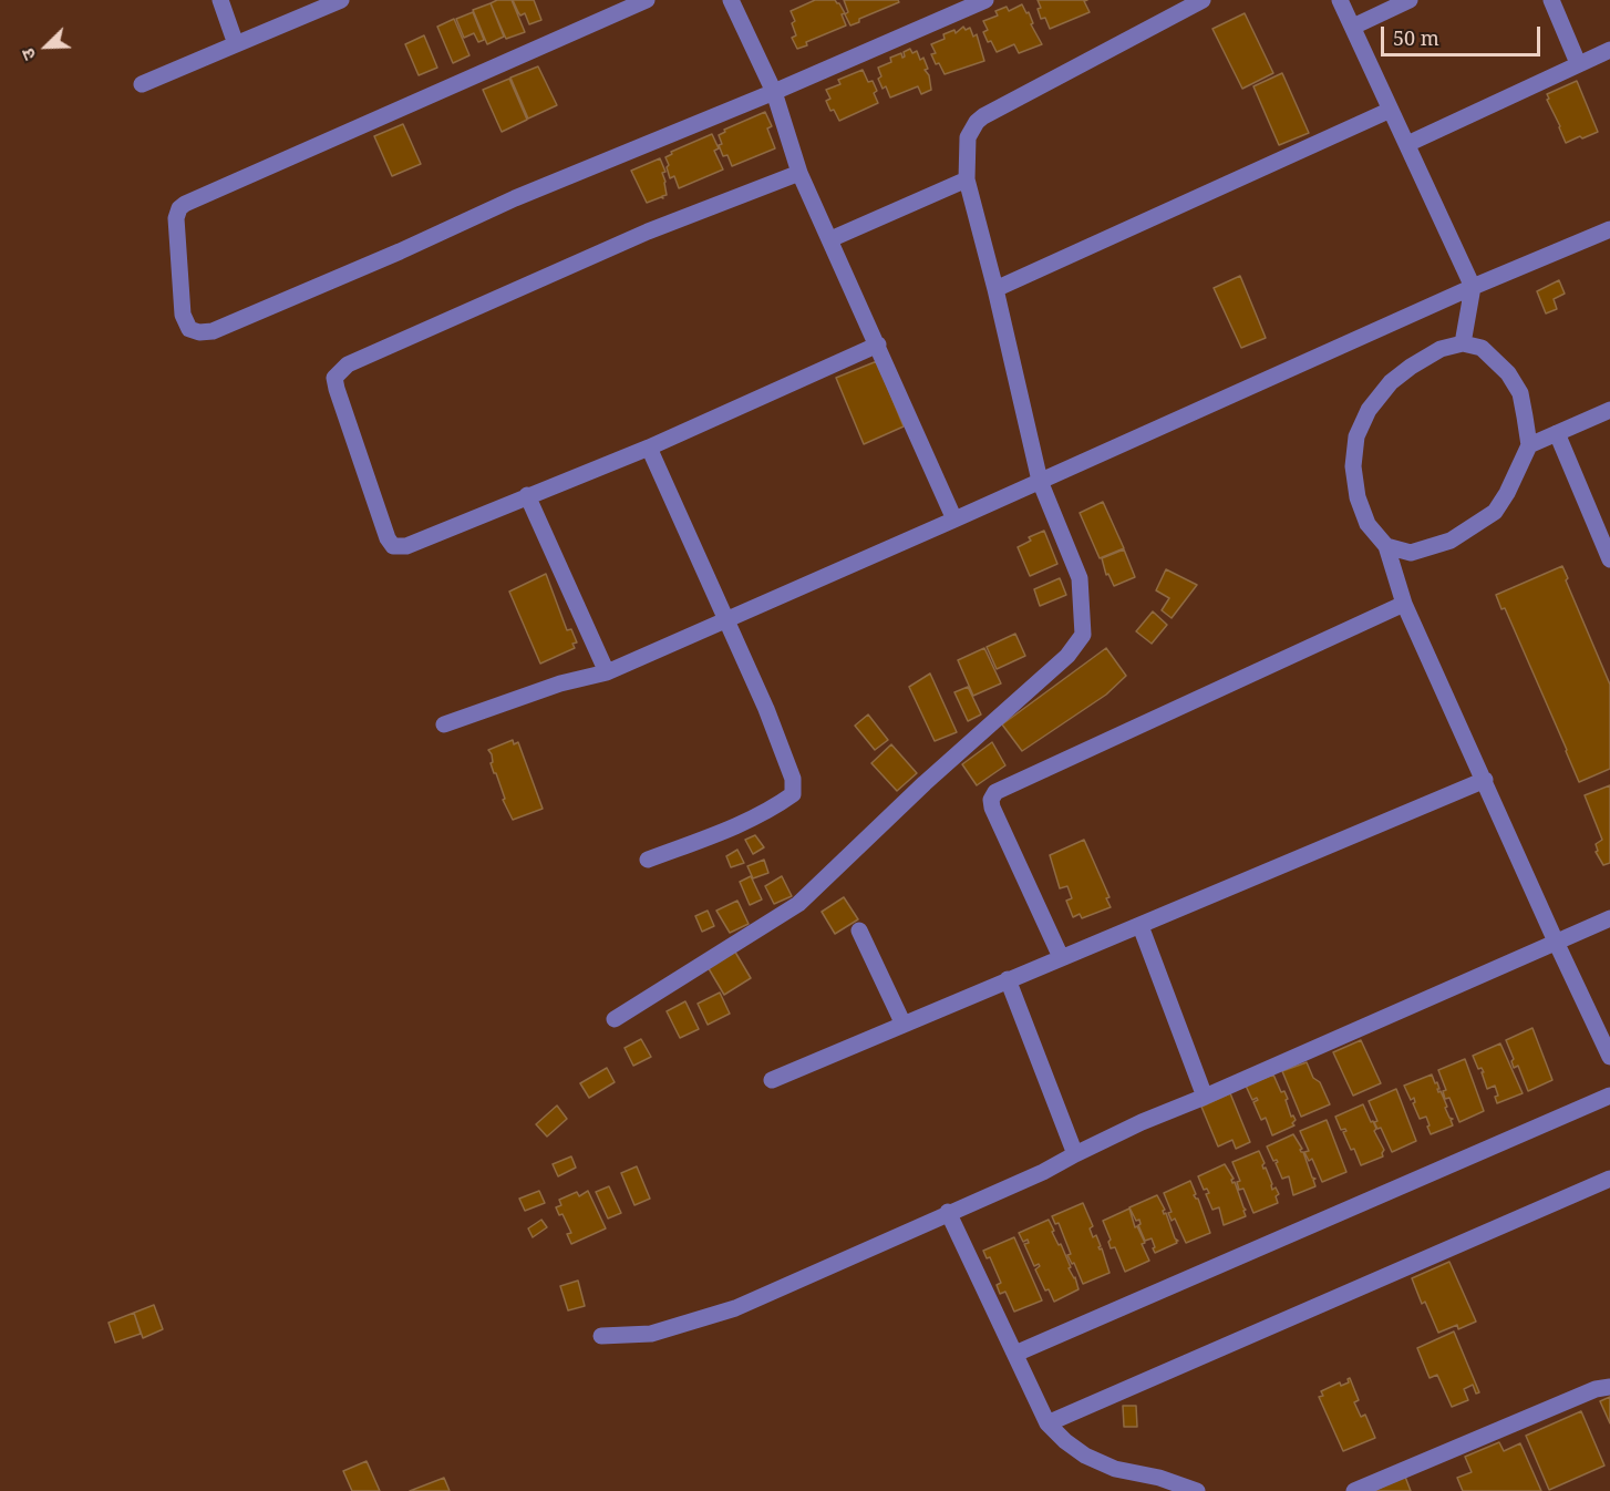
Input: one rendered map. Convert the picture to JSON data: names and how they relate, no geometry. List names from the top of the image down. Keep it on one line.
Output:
{"scale_bar":"50 m","north":"bottom left"}
